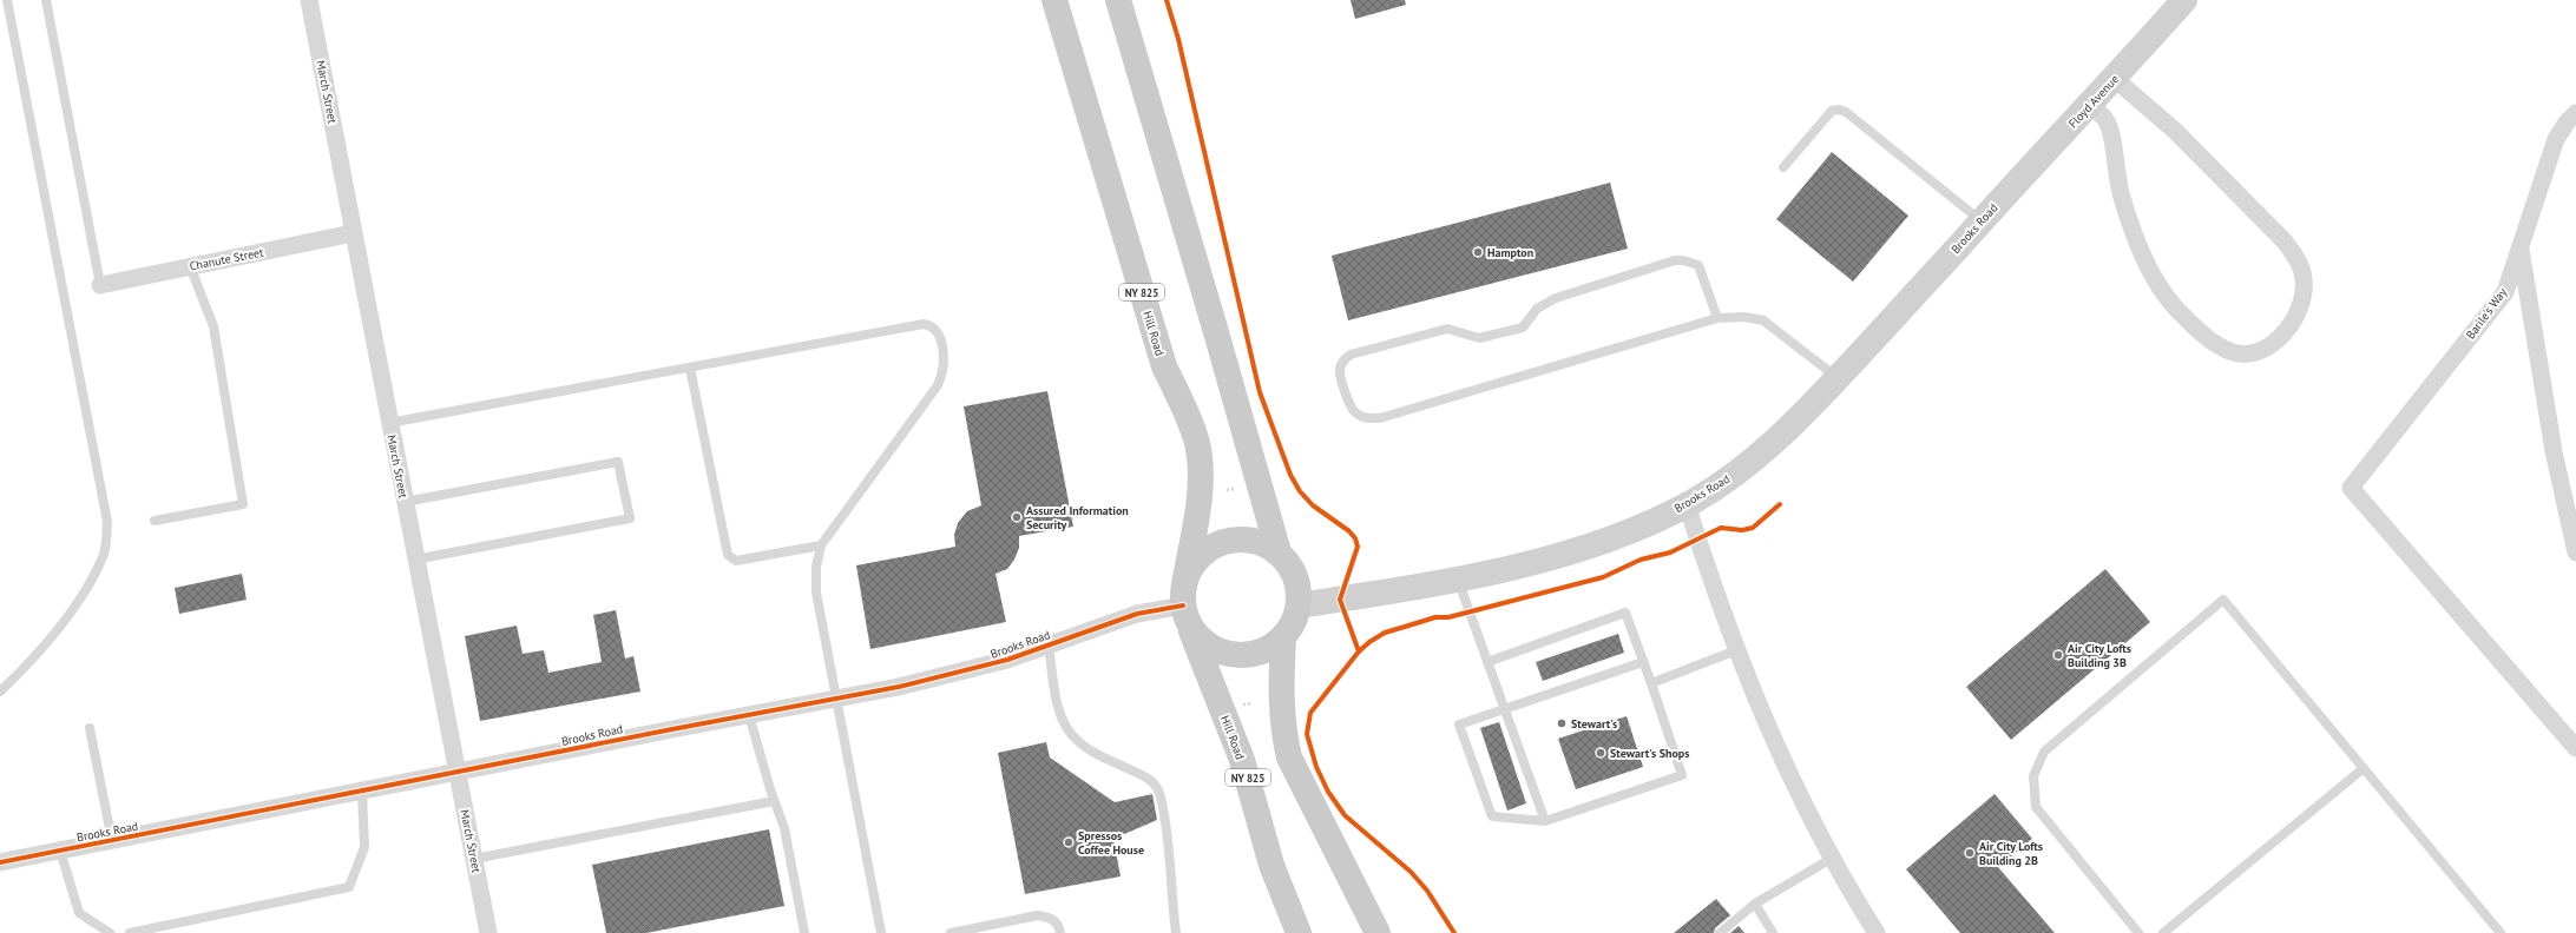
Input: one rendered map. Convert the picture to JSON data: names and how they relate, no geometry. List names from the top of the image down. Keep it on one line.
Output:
{"streets":{"main road":["NY 825","Hill Road"],"street":["March Street","Floyd Avenue","Brooks Road","Chanute Street","Barile's Way"]},"crossings":[["March Street","Brooks Road"],["March Street","Chanute Street"],["Floyd Avenue","Brooks Road"],["Brooks Road","Hill Road"]],"places":["Hampton","Assured Information Security","Air City Lofts Building 3B","Stewart's","Stewart's Shops","Spressos Coffee House","Air City Lofts Building 2B"]}
